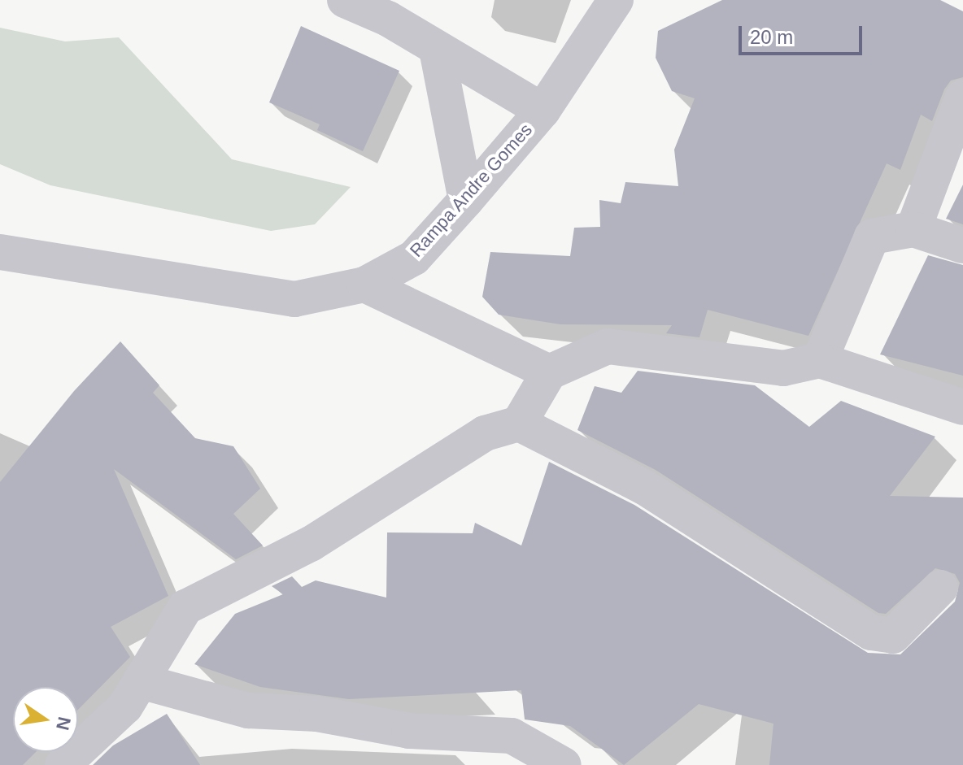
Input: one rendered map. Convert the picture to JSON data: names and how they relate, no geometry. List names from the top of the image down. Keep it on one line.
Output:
{"streets":{"street":["Rampa Andre Gomes"]},"scale_bar":"20 m","north":"right"}
